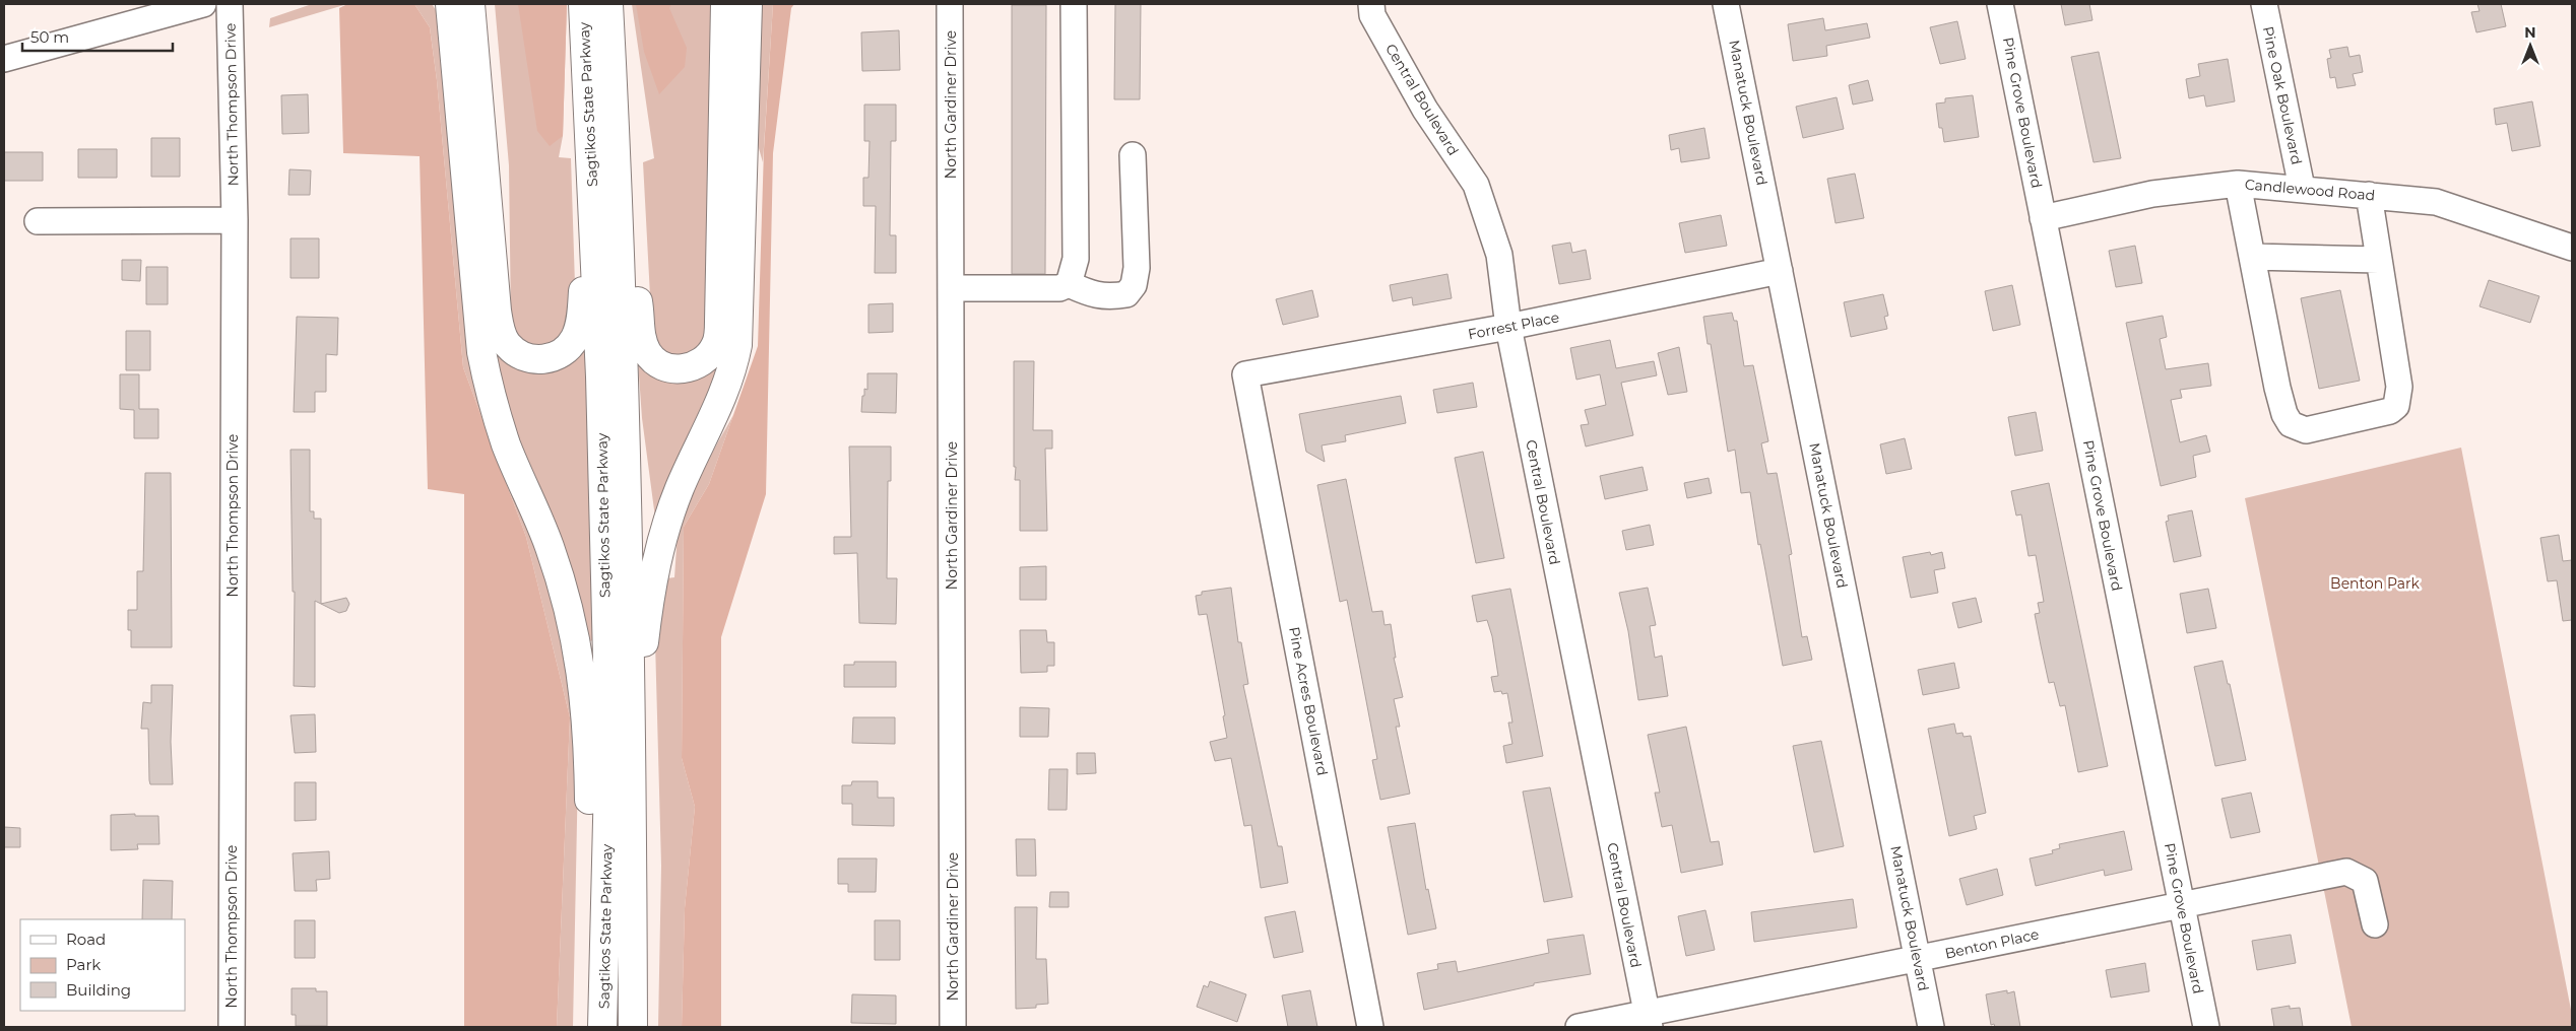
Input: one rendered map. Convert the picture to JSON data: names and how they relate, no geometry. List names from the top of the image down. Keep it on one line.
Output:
{"streets":{"highway":["Sagtikos State Parkway"],"street":["Pine Oak Boulevard","Central Boulevard","North Thompson Drive","North Gardiner Drive","Manatuck Boulevard","Pine Grove Boulevard","Candlewood Road","Forrest Place","Pine Acres Boulevard","Benton Place"]},"crossings":[["Pine Oak Boulevard","Candlewood Road"],["Central Boulevard","Forrest Place"],["Central Boulevard","Benton Place"],["Manatuck Boulevard","Forrest Place"],["Manatuck Boulevard","Benton Place"],["Pine Grove Boulevard","Candlewood Road"],["Pine Grove Boulevard","Benton Place"],["Forrest Place","Pine Acres Boulevard"]],"parks":["Benton Park"],"legend":["Road","Park","Building"],"scale_bar":"50 m","north":"top"}
